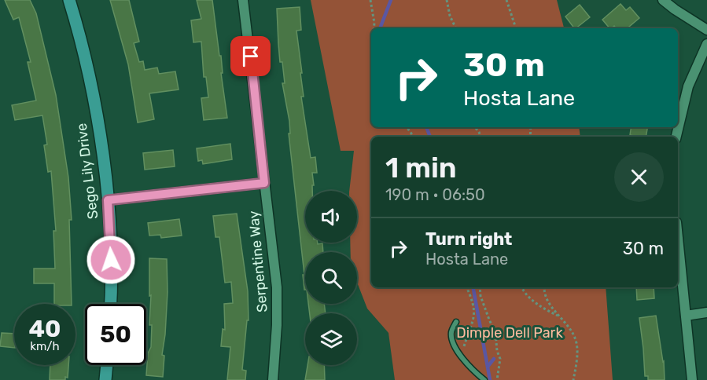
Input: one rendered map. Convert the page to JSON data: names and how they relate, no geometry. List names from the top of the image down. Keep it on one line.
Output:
{"streets":{"main road":["Sego Lily Drive"],"street":["Serpentine Way"]},"parks":["Dimple Dell Park"],"page":{"turn":["30 m","Hosta Lane"],"heading":["1 min","190 m · 06:50"],"list":[{"name":"Turn right","note":"Hosta Lane","value":"30 m"}],"speed":"40 km/h","limit":"50"}}
